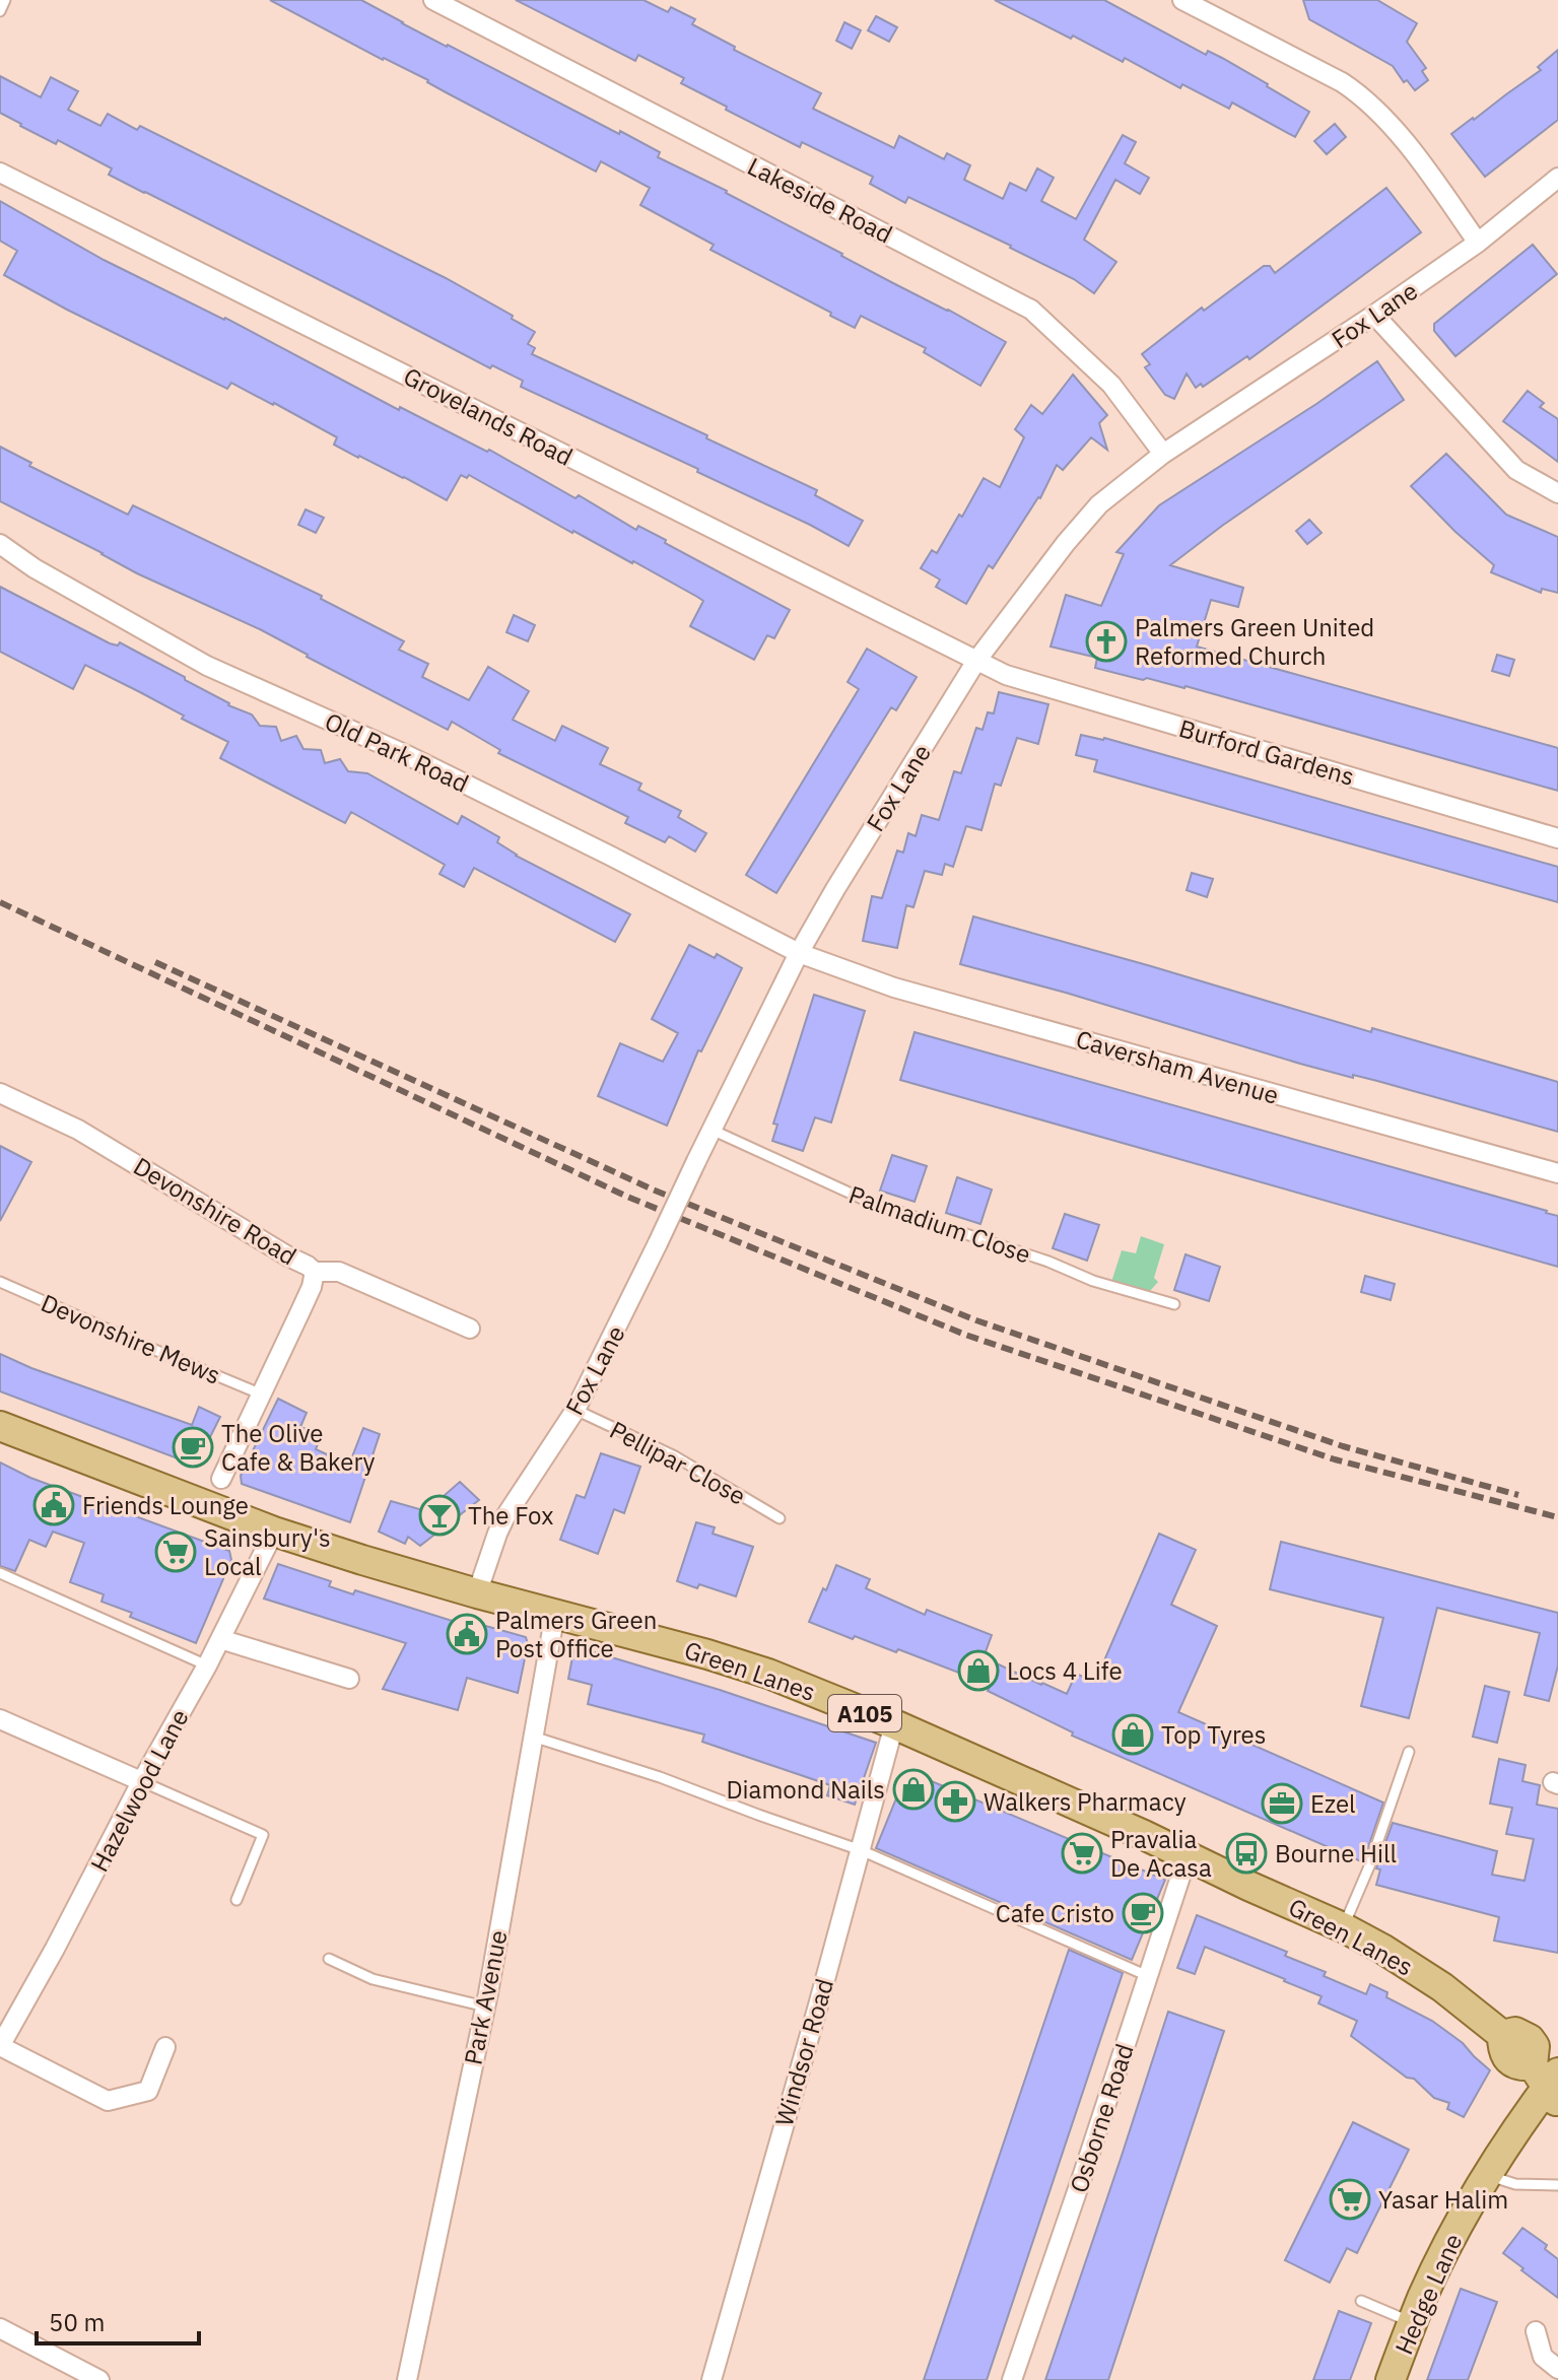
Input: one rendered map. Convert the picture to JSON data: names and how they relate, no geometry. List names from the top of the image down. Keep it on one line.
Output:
{"streets":{"main road":["Green Lanes","A105","Hedge Lane"],"street":["Lakeside Road","Fox Lane","Grovelands Road","Old Park Road","Burford Gardens","Caversham Avenue","Devonshire Road","Hazelwood Lane","Park Avenue","Windsor Road","Osborne Road"],"lane":["Palmadium Close","Devonshire Mews","Pellipar Close"]},"crossings":[["Lakeside Road","Fox Lane"],["Fox Lane","Grovelands Road"],["Fox Lane","Old Park Road"],["Fox Lane","Burford Gardens"],["Fox Lane","Caversham Avenue"],["Fox Lane","Palmadium Close"],["Fox Lane","Pellipar Close"],["Fox Lane","Green Lanes"],["Grovelands Road","Burford Gardens"],["Old Park Road","Caversham Avenue"],["Devonshire Road","Devonshire Mews"],["Green Lanes","Hazelwood Lane"],["Green Lanes","Park Avenue"],["Green Lanes","Windsor Road"],["Green Lanes","Osborne Road"],["Green Lanes","Hedge Lane"]],"places":{"church":["Palmers Green United Reformed Church"],"cafe":["The Olive Cafe & Bakery","Cafe Cristo"],"public building":["Friends Lounge","Palmers Green Post Office"],"bar":["The Fox"],"supermarket":["Sainsbury's Local","Pravalia De Acasa","Yasar Halim"],"shop":["Locs 4 Life","Top Tyres","Diamond Nails"],"pharmacy":["Walkers Pharmacy"],"office":["Ezel"],"bus stop":["Bourne Hill"]},"scale_bar":"50 m"}
